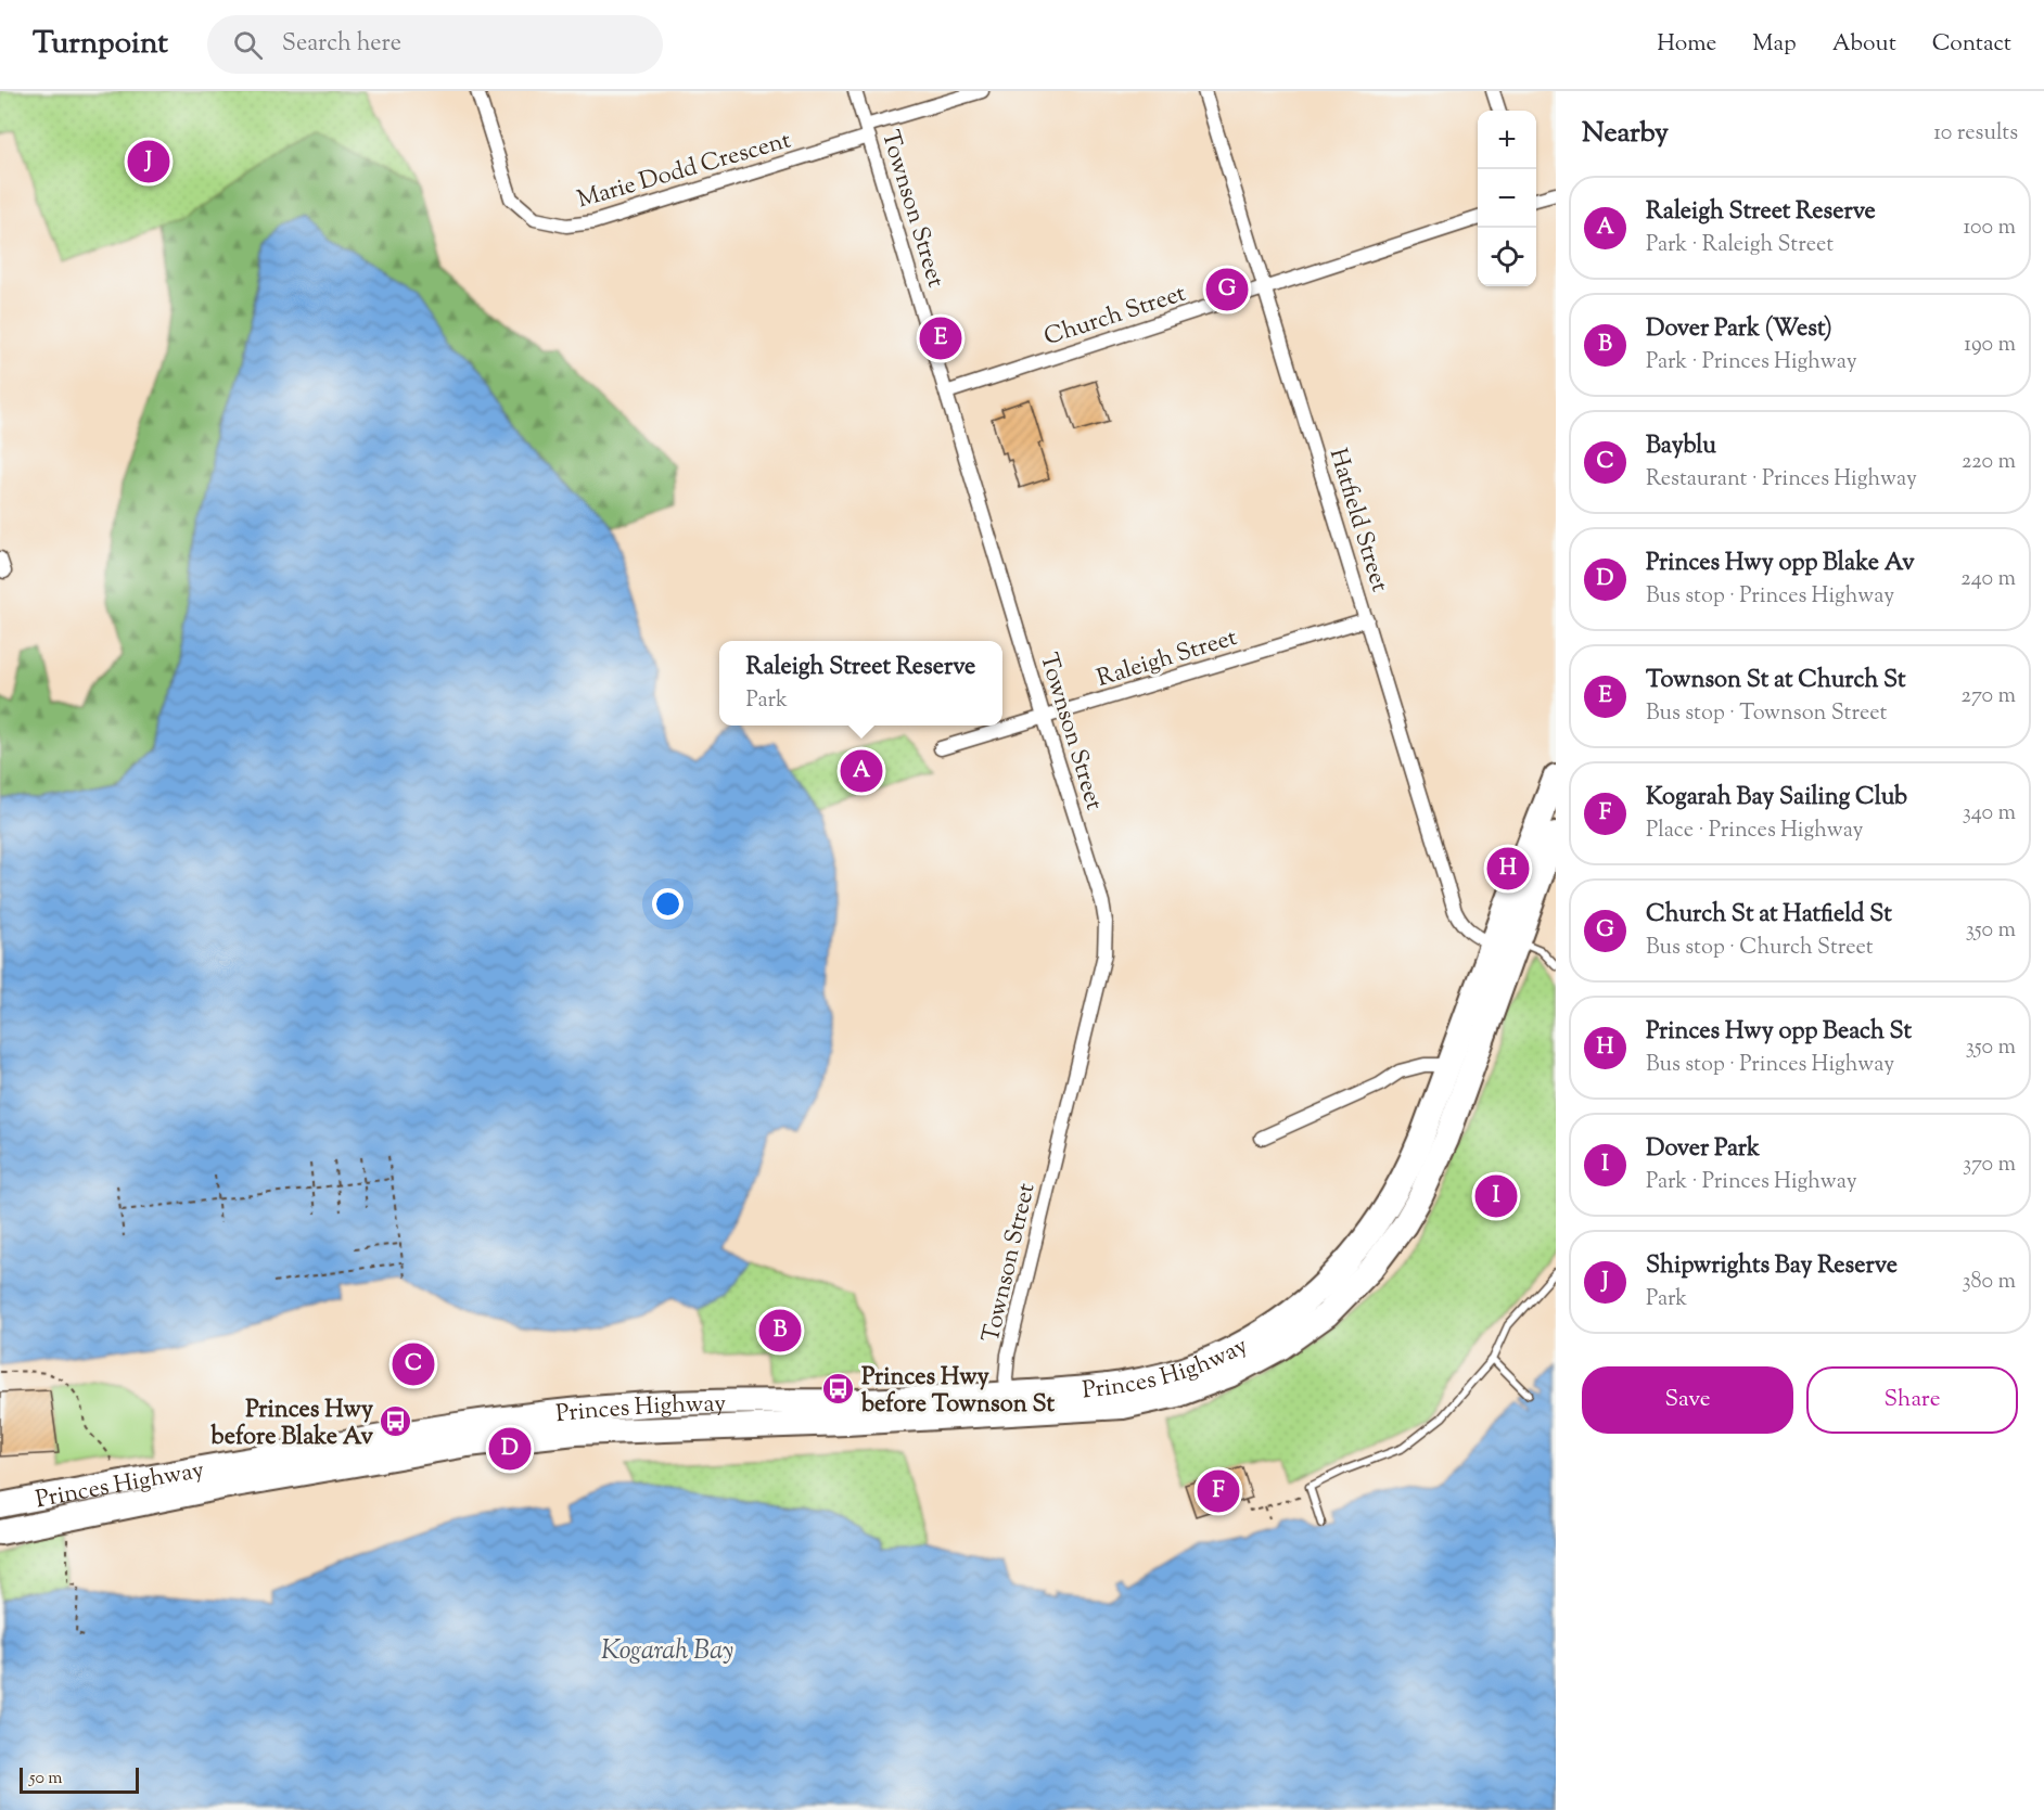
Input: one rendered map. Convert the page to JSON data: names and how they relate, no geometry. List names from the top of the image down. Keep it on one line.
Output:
{"streets":{"highway":["Princes Highway"],"street":["Marie Dodd Crescent","Townson Street","Church Street","Hatfield Street","Raleigh Street"]},"crossings":[["Marie Dodd Crescent","Townson Street"],["Townson Street","Church Street"],["Townson Street","Raleigh Street"],["Townson Street","Princes Highway"],["Church Street","Hatfield Street"],["Hatfield Street","Raleigh Street"],["Hatfield Street","Princes Highway"]],"water":["Kogarah Bay"],"places":{"bus stop":["Princes Hwy before Townson St","Princes Hwy before Blake Av"]},"scale_bar":"50 m","page":{"header":"Turnpoint","search":"Search here","nav":["Home","Map","About","Contact"],"heading":["Nearby","10 results"],"map_buttons":["+","−"],"pins":["J","G","E","A","H","I","B","C","D","F"],"list":[{"mark":"A","name":"Raleigh Street Reserve","note":"Park · Raleigh Street","value":"100 m"},{"mark":"B","name":"Dover Park (West)","note":"Park · Princes Highway","value":"190 m"},{"mark":"C","name":"Bayblu","note":"Restaurant · Princes Highway","value":"220 m"},{"mark":"D","name":"Princes Hwy opp Blake Av","note":"Bus stop · Princes Highway","value":"240 m"},{"mark":"E","name":"Townson St at Church St","note":"Bus stop · Townson Street","value":"270 m"},{"mark":"F","name":"Kogarah Bay Sailing Club","note":"Place · Princes Highway","value":"340 m"},{"mark":"G","name":"Church St at Hatfield St","note":"Bus stop · Church Street","value":"350 m"},{"mark":"H","name":"Princes Hwy opp Beach St","note":"Bus stop · Princes Highway","value":"350 m"},{"mark":"I","name":"Dover Park","note":"Park · Princes Highway","value":"370 m"},{"mark":"J","name":"Shipwrights Bay Reserve","note":"Park","value":"380 m"}],"popup":["Raleigh Street Reserve","Park"],"buttons":["Save","Share"],"scale":"50 m"}}
